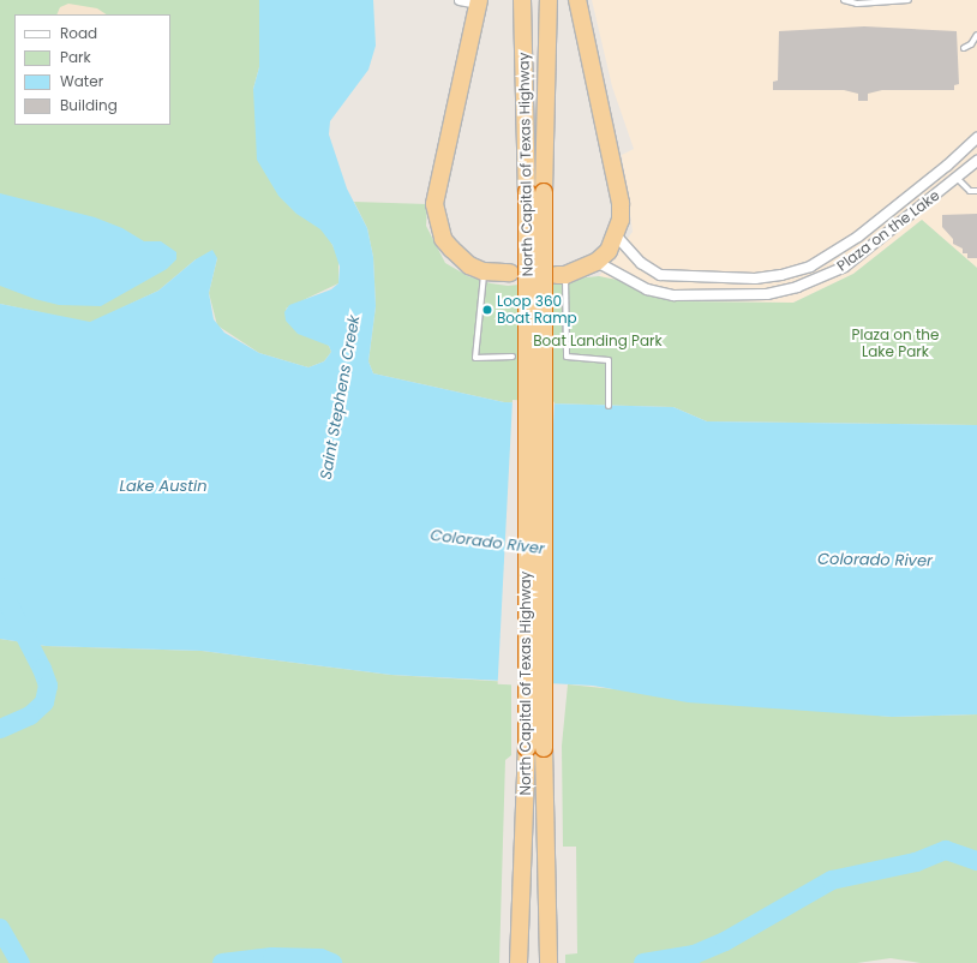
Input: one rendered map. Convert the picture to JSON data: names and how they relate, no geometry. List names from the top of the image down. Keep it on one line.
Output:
{"streets":{"highway":["North Capital of Texas Highway"],"street":["Plaza on the Lake"]},"water":["Saint Stephens Creek","Lake Austin","Colorado River"],"parks":["Plaza on the Lake Park","Boat Landing Park"],"places":["Loop 360 Boat Ramp"],"legend":["Road","Park","Water","Building"]}
